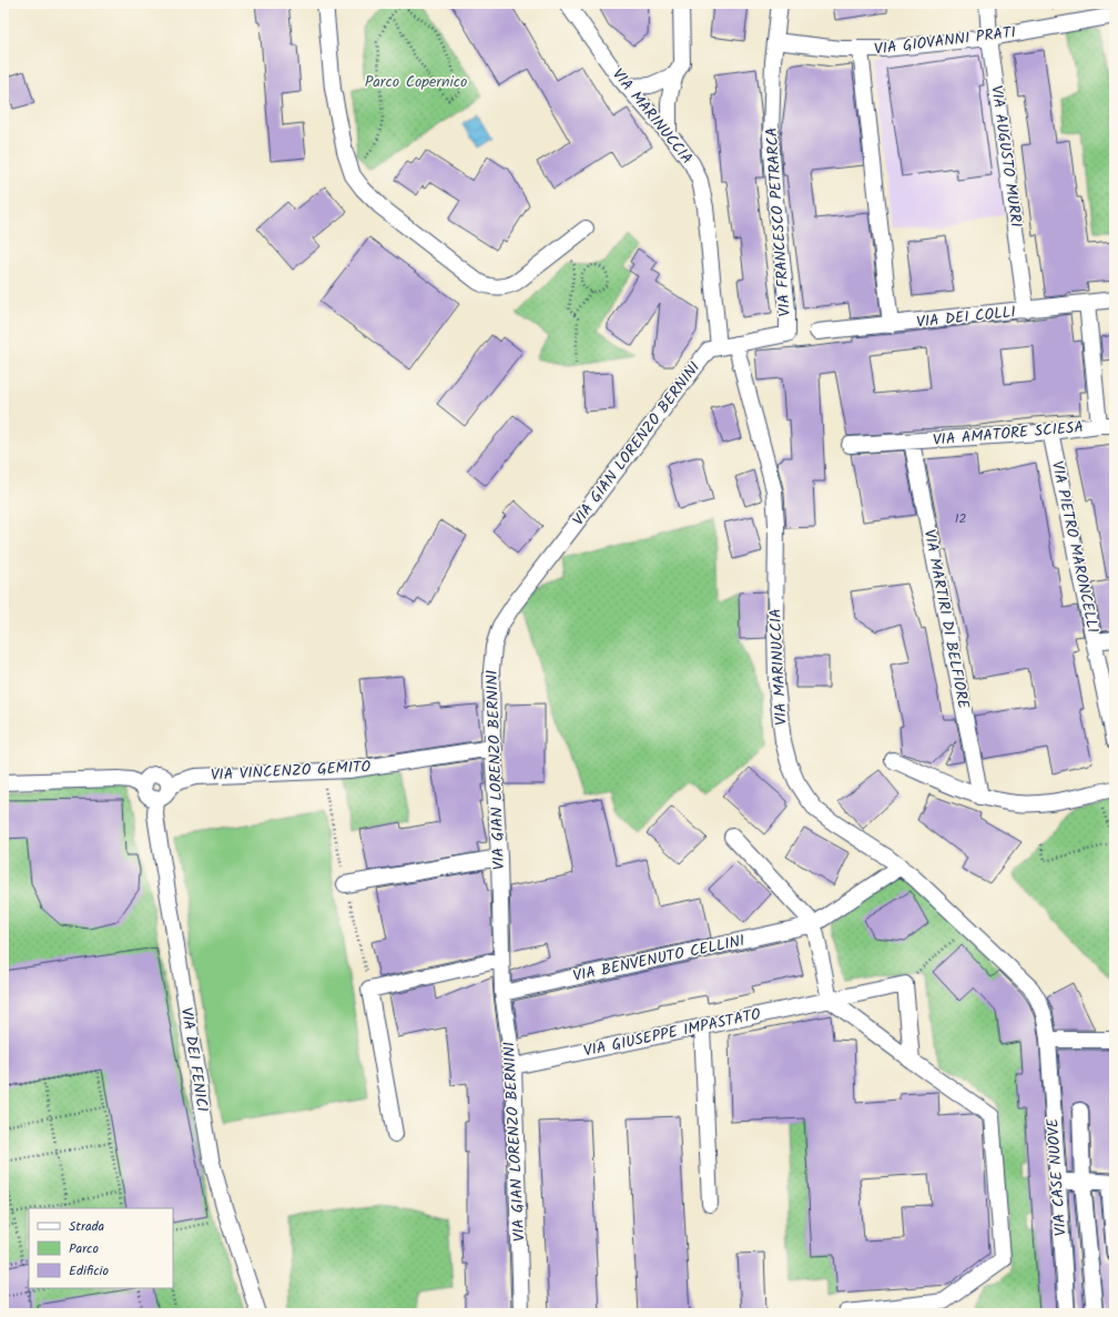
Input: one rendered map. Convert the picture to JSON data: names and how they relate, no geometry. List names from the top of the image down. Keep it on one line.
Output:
{"streets":{"street":["VIA GIOVANNI PRATI","VIA MARINUCCIA","VIA AUGUSTO MURRI","VIA FRANCESCO PETRARCA","VIA DEI COLLI","VIA AMATORE SCIESA","VIA GIAN LORENZO BERNINI","VIA PIETRO MARONCELLI","VIA MARTIRI DI BELFIORE","VIA VINCENZO GEMITO","VIA BENVENUTO CELLINI","VIA GIUSEPPE IMPASTATO","VIA DEI FENICI","VIA CASE NUOVE"]},"crossings":[["VIA GIOVANNI PRATI","VIA AUGUSTO MURRI"],["VIA GIOVANNI PRATI","VIA FRANCESCO PETRARCA"],["VIA MARINUCCIA","VIA GIAN LORENZO BERNINI"],["VIA MARINUCCIA","VIA BENVENUTO CELLINI"],["VIA MARINUCCIA","VIA CASE NUOVE"],["VIA AUGUSTO MURRI","VIA DEI COLLI"],["VIA FRANCESCO PETRARCA","VIA GIAN LORENZO BERNINI"],["VIA DEI COLLI","VIA AMATORE SCIESA"],["VIA AMATORE SCIESA","VIA PIETRO MARONCELLI"],["VIA AMATORE SCIESA","VIA MARTIRI DI BELFIORE"],["VIA GIAN LORENZO BERNINI","VIA VINCENZO GEMITO"],["VIA GIAN LORENZO BERNINI","VIA BENVENUTO CELLINI"],["VIA GIAN LORENZO BERNINI","VIA GIUSEPPE IMPASTATO"],["VIA VINCENZO GEMITO","VIA DEI FENICI"]],"parks":["Parco Copernico"],"house_numbers":["12"],"legend":["Strada","Parco","Edificio"]}
